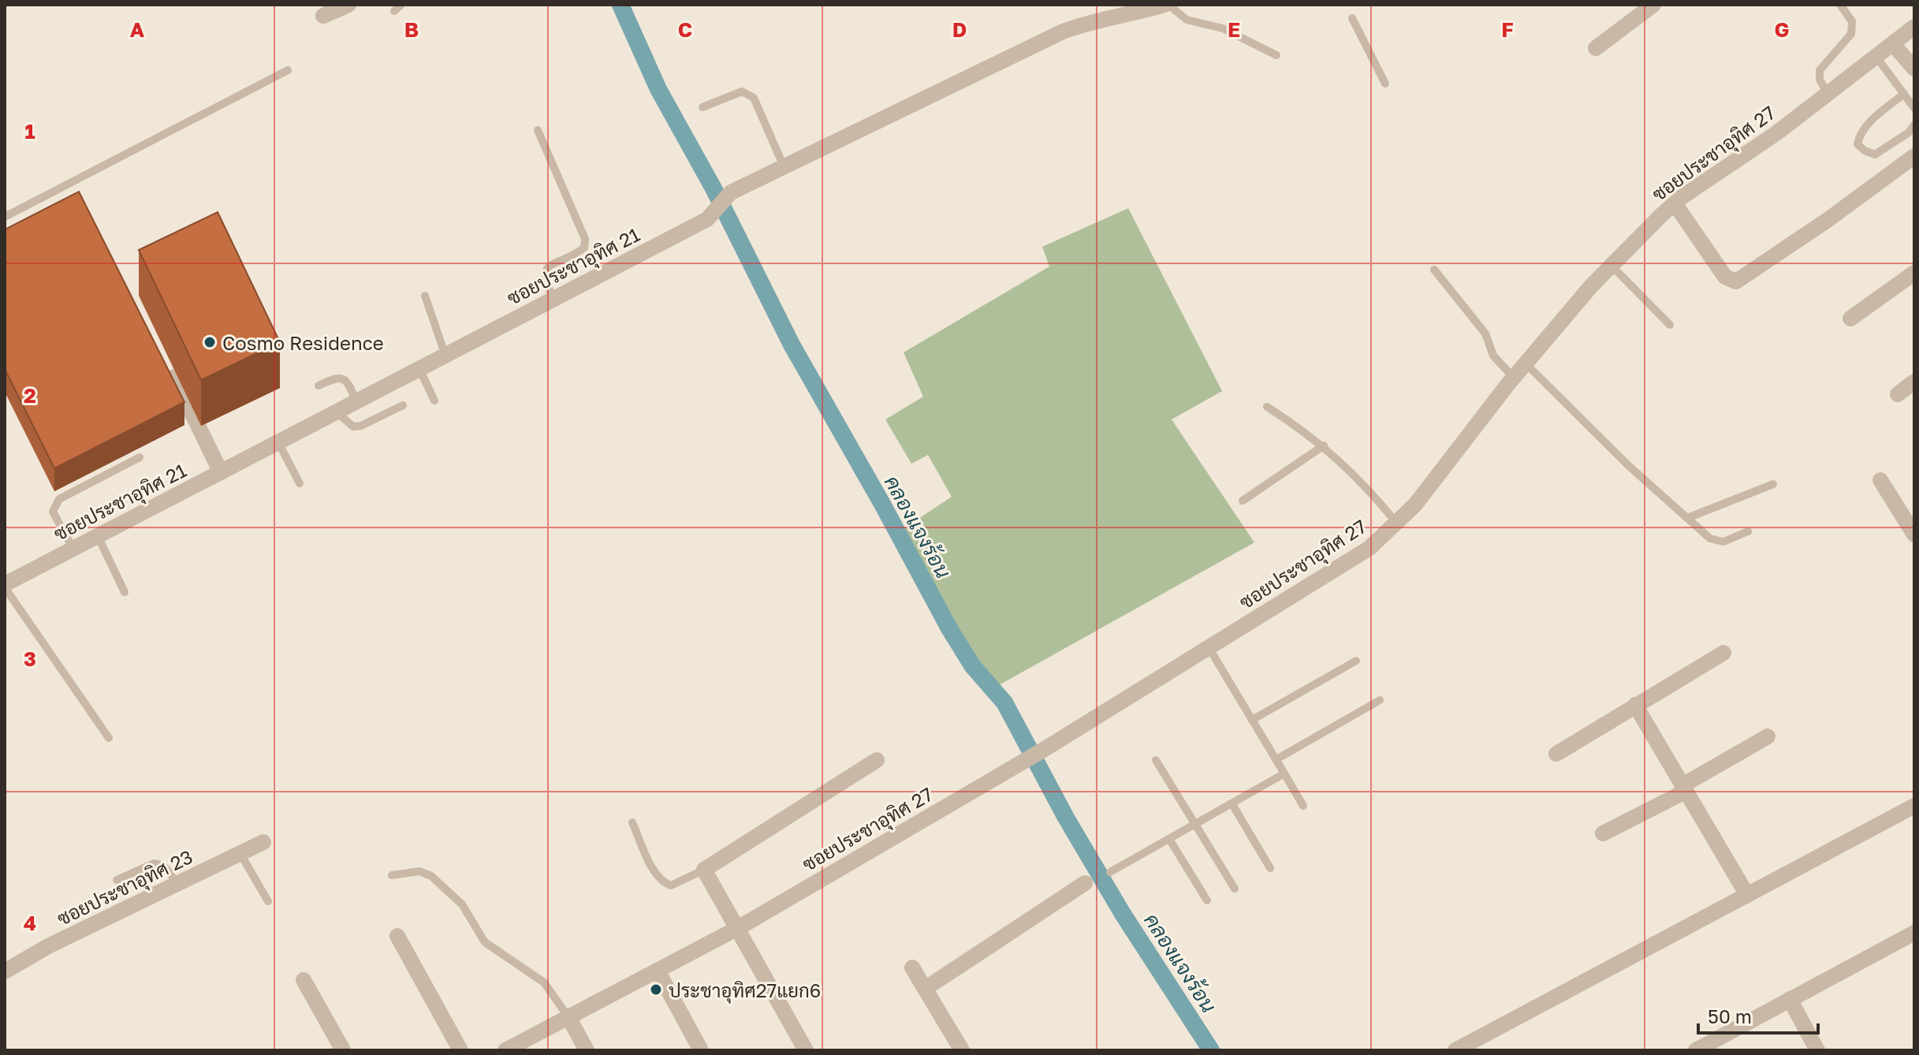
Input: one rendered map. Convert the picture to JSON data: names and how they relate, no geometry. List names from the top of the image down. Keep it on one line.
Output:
{"streets":{"street":["ซอยประชาอุทิศ 27","ซอยประชาอุทิศ 21","ซอยประชาอุทิศ 23"]},"water":["คลองแจงร้อน"],"places":["Cosmo Residence","ประชาอุทิศ27แยก6"],"scale_bar":"50 m","grid":{"columns":["A","B","C","D","E","F","G"],"rows":["1","2","3","4"]}}
